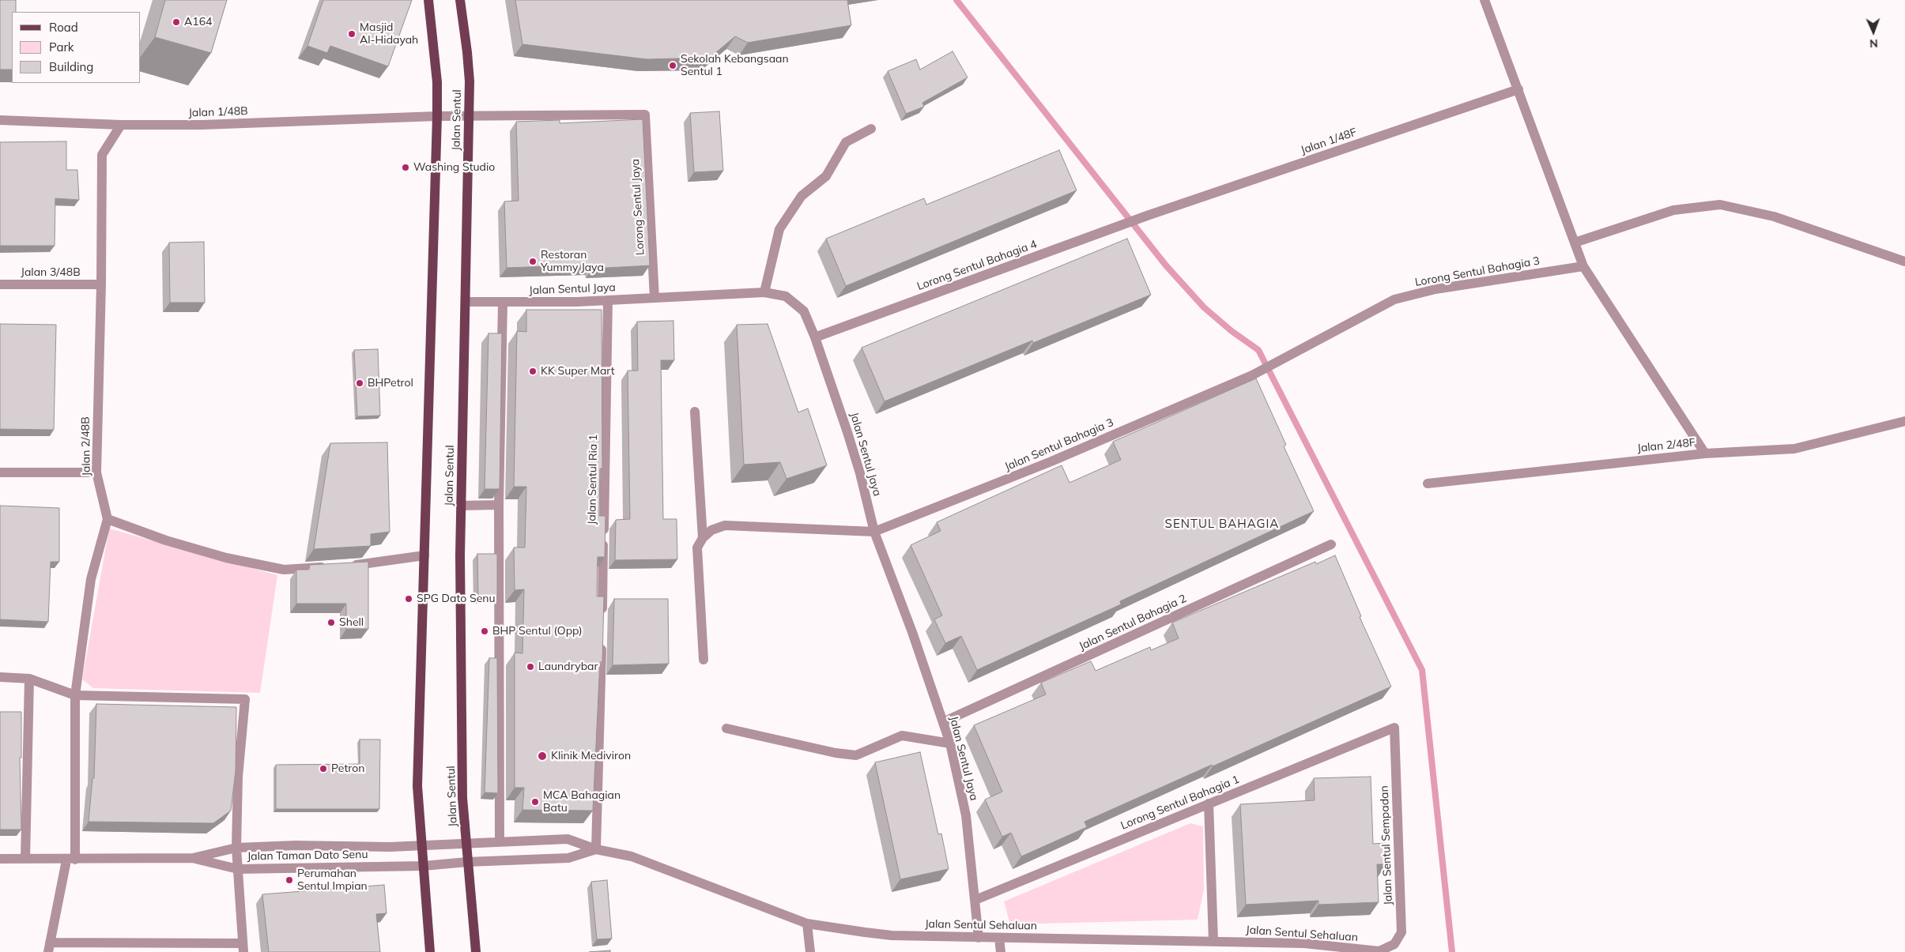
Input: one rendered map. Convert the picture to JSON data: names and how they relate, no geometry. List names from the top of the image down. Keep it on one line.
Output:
{"streets":{"main road":["Jalan Sentul"],"street":["Jalan 1/48B","Jalan 1/48F","Lorong Sentul Jaya","Lorong Sentul Bahagia 4","Lorong Sentul Bahagia 3","Jalan 3/48B","Jalan Sentul Jaya","Jalan Sentul Bahagia 3","Jalan 2/48F","Jalan 2/48B","Jalan Sentul Ria 1","Jalan Sentul Bahagia 2","Lorong Sentul Bahagia 1","Jalan Sentul Sempadan","Jalan Taman Dato Senu","Jalan Sentul Sehaluan"]},"crossings":[["Jalan 1/48B","Jalan Sentul"],["Jalan 1/48B","Lorong Sentul Jaya"],["Jalan 1/48B","Jalan 2/48B"],["Jalan Sentul","Jalan Sentul Jaya"],["Jalan Sentul","Jalan Taman Dato Senu"],["Jalan Sentul","Jalan Sentul Sehaluan"],["Jalan 1/48F","Lorong Sentul Bahagia 4"],["Lorong Sentul Jaya","Jalan Sentul Jaya"],["Lorong Sentul Bahagia 4","Jalan Sentul Jaya"],["Lorong Sentul Bahagia 3","Jalan Sentul Bahagia 3"],["Jalan 3/48B","Jalan 2/48B"],["Jalan Sentul Jaya","Jalan Sentul Bahagia 3"],["Jalan Sentul Jaya","Jalan Sentul Ria 1"],["Jalan Sentul Jaya","Jalan Sentul Bahagia 2"],["Jalan Sentul Jaya","Lorong Sentul Bahagia 1"],["Jalan Sentul Jaya","Jalan Sentul Sehaluan"],["Lorong Sentul Bahagia 1","Jalan Sentul Sempadan"],["Jalan Sentul Sempadan","Jalan Sentul Sehaluan"],["Jalan Taman Dato Senu","Jalan Sentul Sehaluan"]],"districts":["SENTUL BAHAGIA"],"places":["A164","Masjid Al-Hidayah","Sekolah Kebangsaan Sentul 1","Washing Studio","Restoran Yummy Jaya","KK Super Mart","BHPetrol","SPG Dato Senu","Shell","BHP Sentul (Opp)","Laundrybar","Klinik Mediviron","Petron","MCA Bahagian Batu","Perumahan Sentul Impian"],"legend":["Road","Park","Building"],"north":"bottom"}
